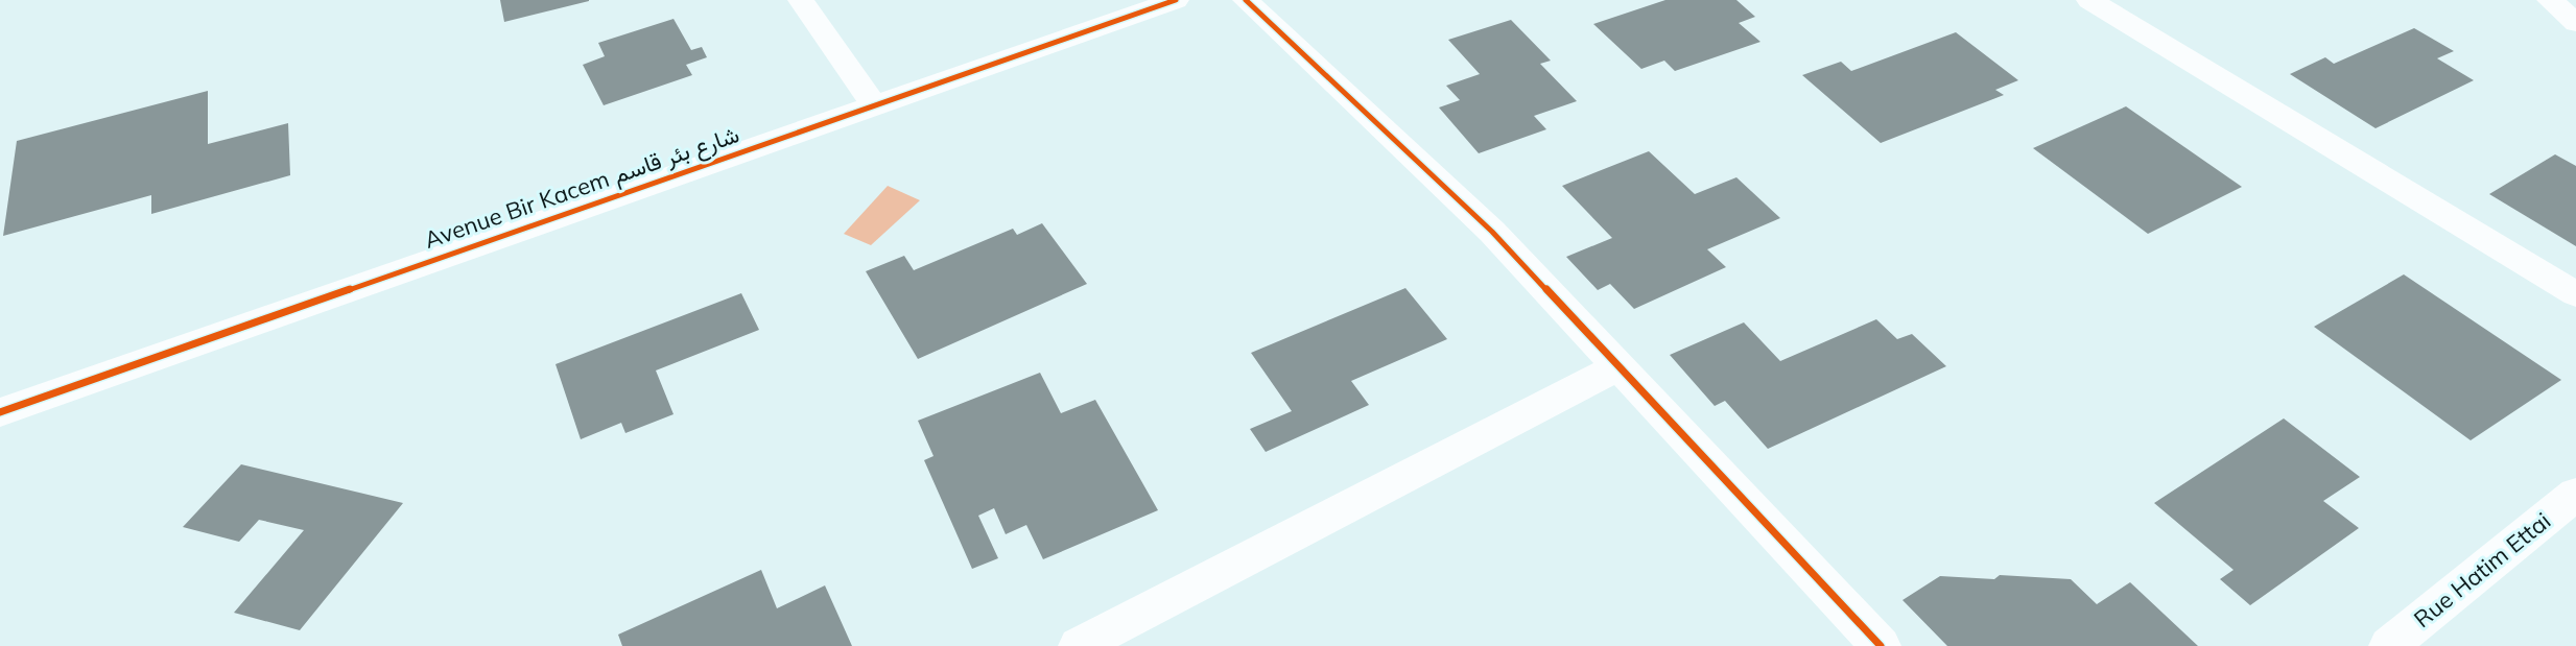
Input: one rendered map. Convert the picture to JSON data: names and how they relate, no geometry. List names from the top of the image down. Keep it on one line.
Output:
{"streets":{"street":["Avenue Bir Kacem شارع بئر قاسم","Rue Hatim Ettai"]}}
